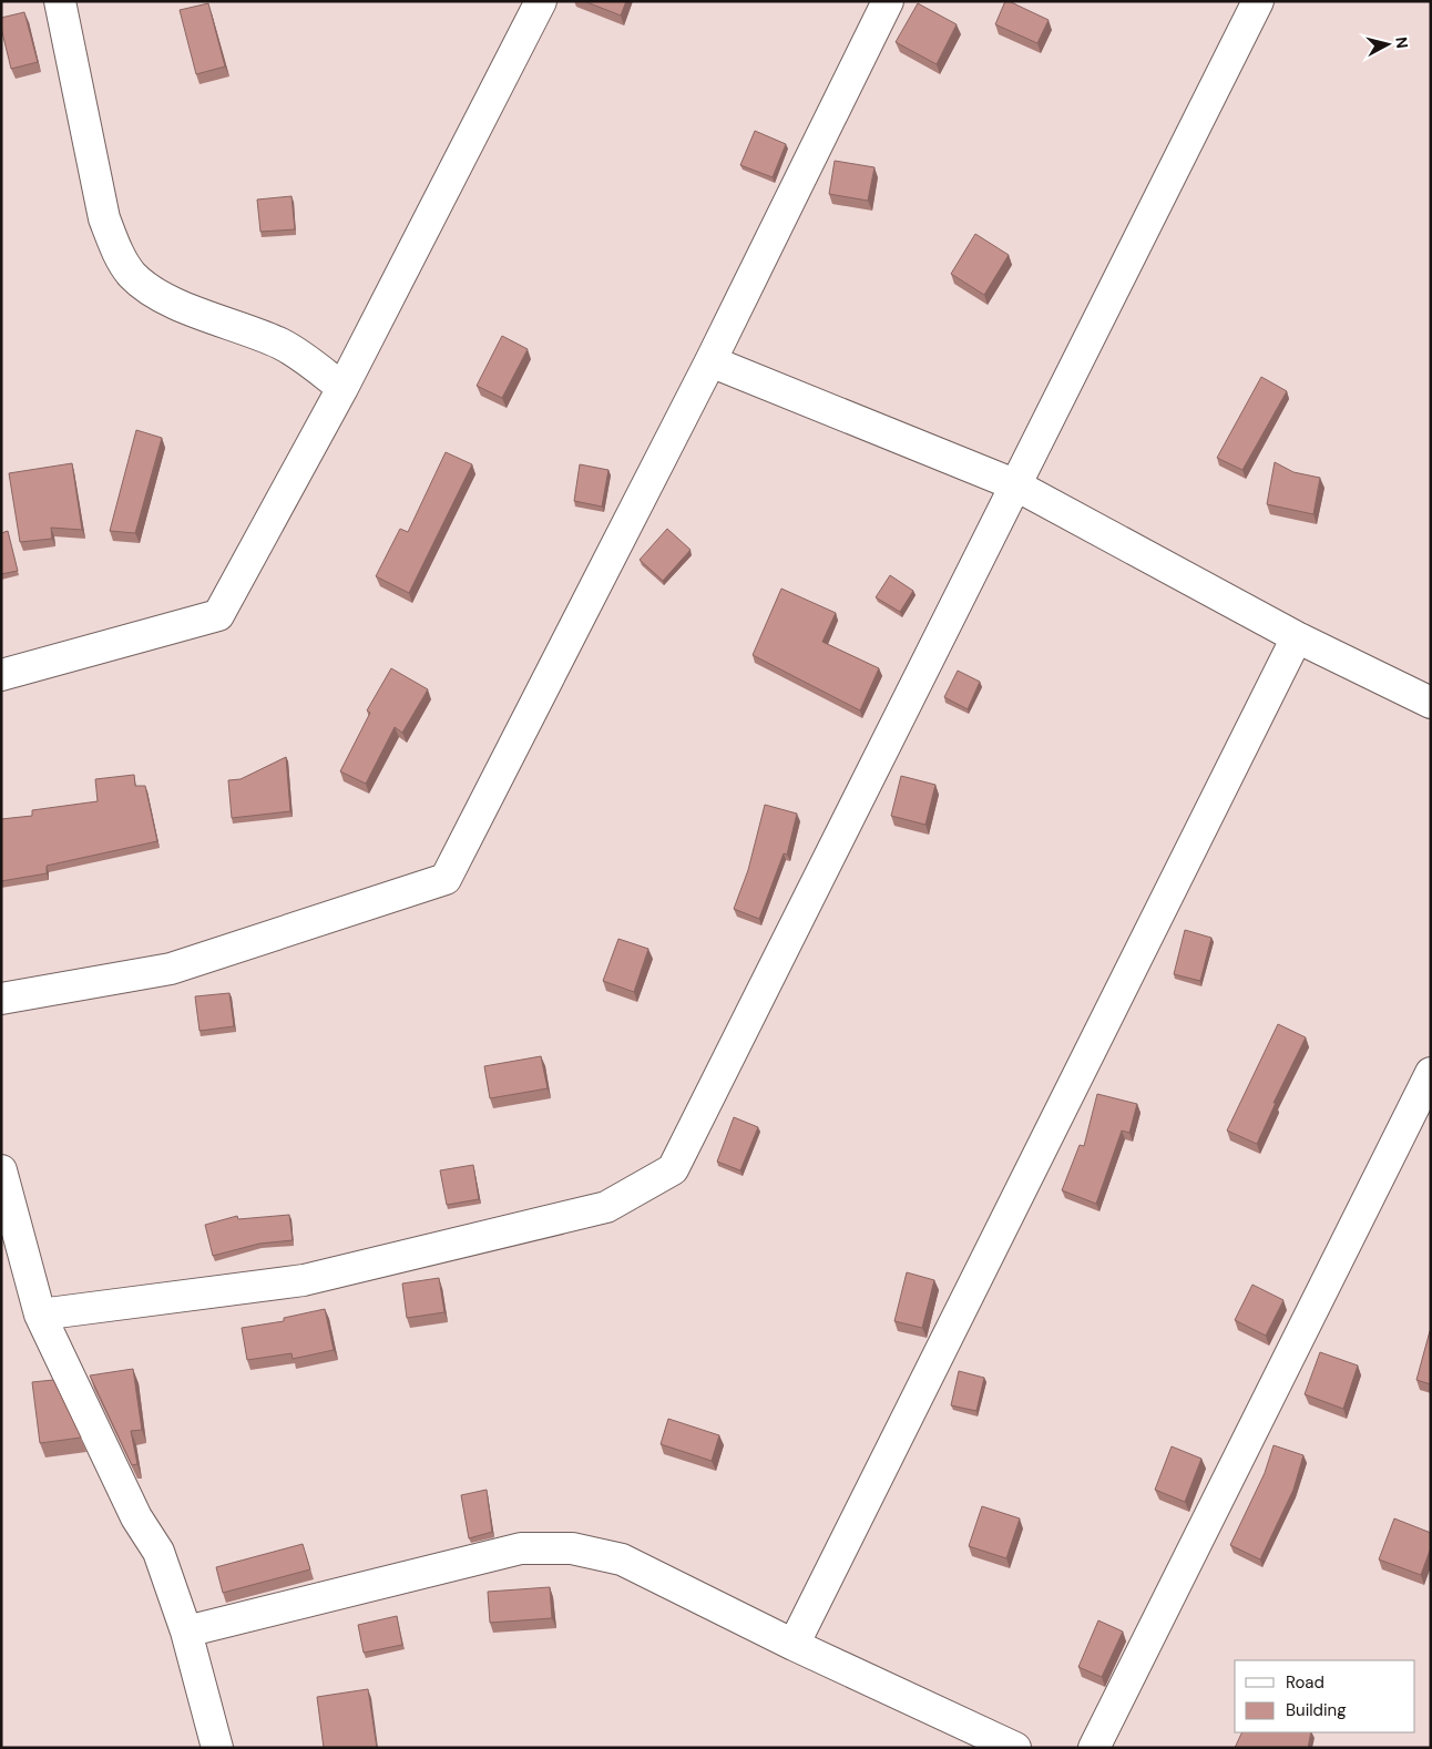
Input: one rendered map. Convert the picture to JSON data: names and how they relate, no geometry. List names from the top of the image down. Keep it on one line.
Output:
{"legend":["Road","Building"],"north":"right"}
